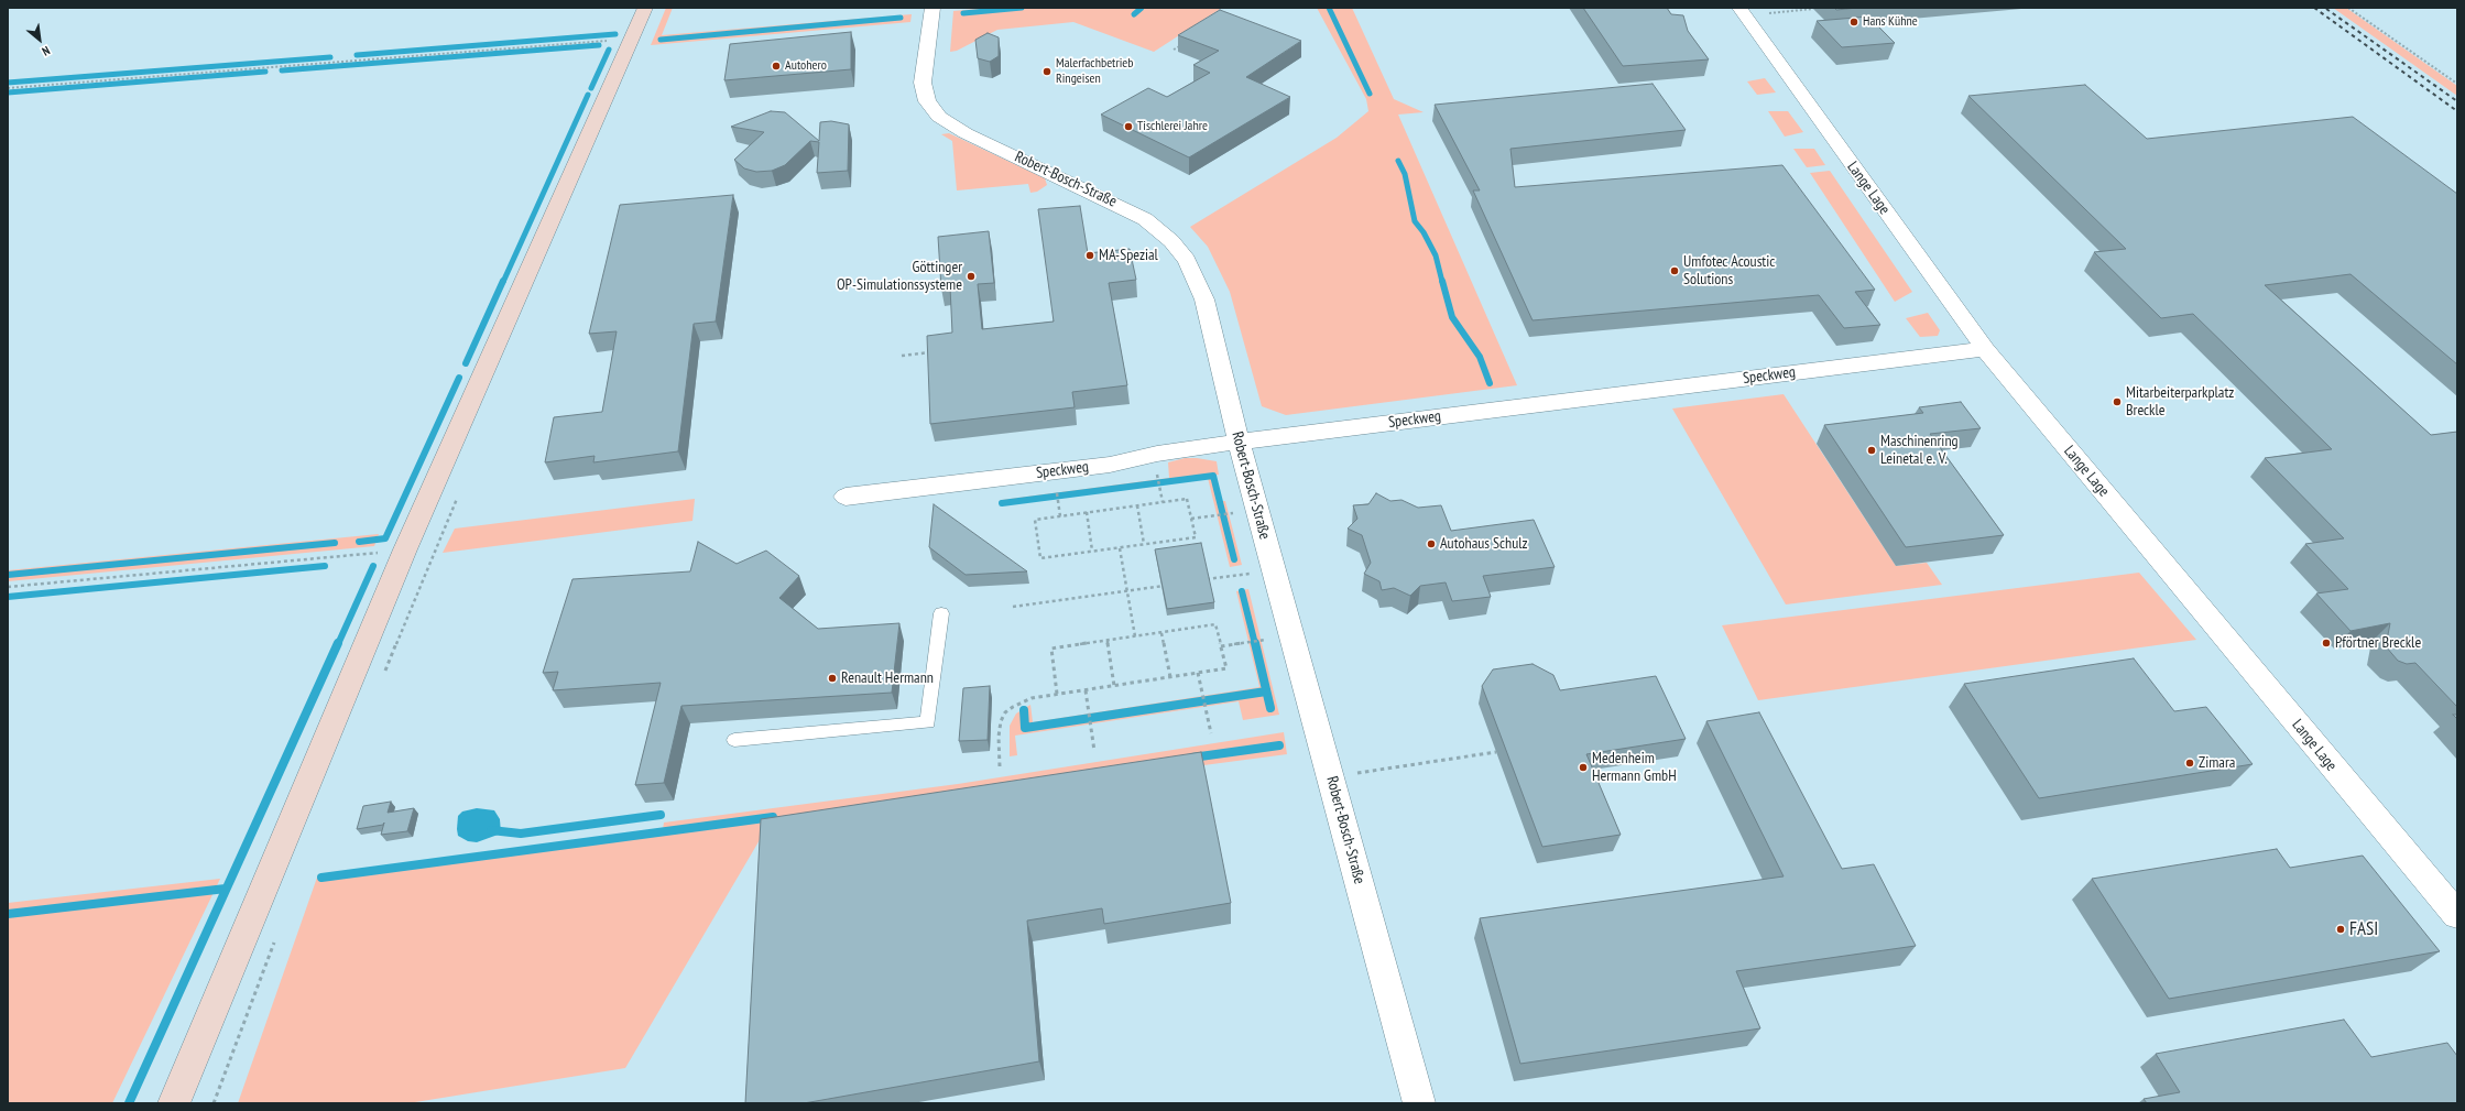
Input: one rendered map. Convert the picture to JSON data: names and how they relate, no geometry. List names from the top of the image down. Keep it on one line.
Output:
{"streets":{"street":["Robert-Bosch-Straße","Lange Lage","Speckweg"]},"crossings":[["Robert-Bosch-Straße","Speckweg"],["Lange Lage","Speckweg"]],"places":["Hans Kühne","Autohero","Malerfachbetrieb Ringeisen","Tischlerei Jahre","MA-Spezial","Umfotec Acoustic Solutions","Göttinger OP-Simulationssysteme","Mitarbeiterparkplatz Breckle","Maschinenring Leinetal e. V.","Autohaus Schulz","Pförtner Breckle","Renault Hermann","Zimara","Medenheim Hermann GmbH","FASI"],"north":"bottom right"}
